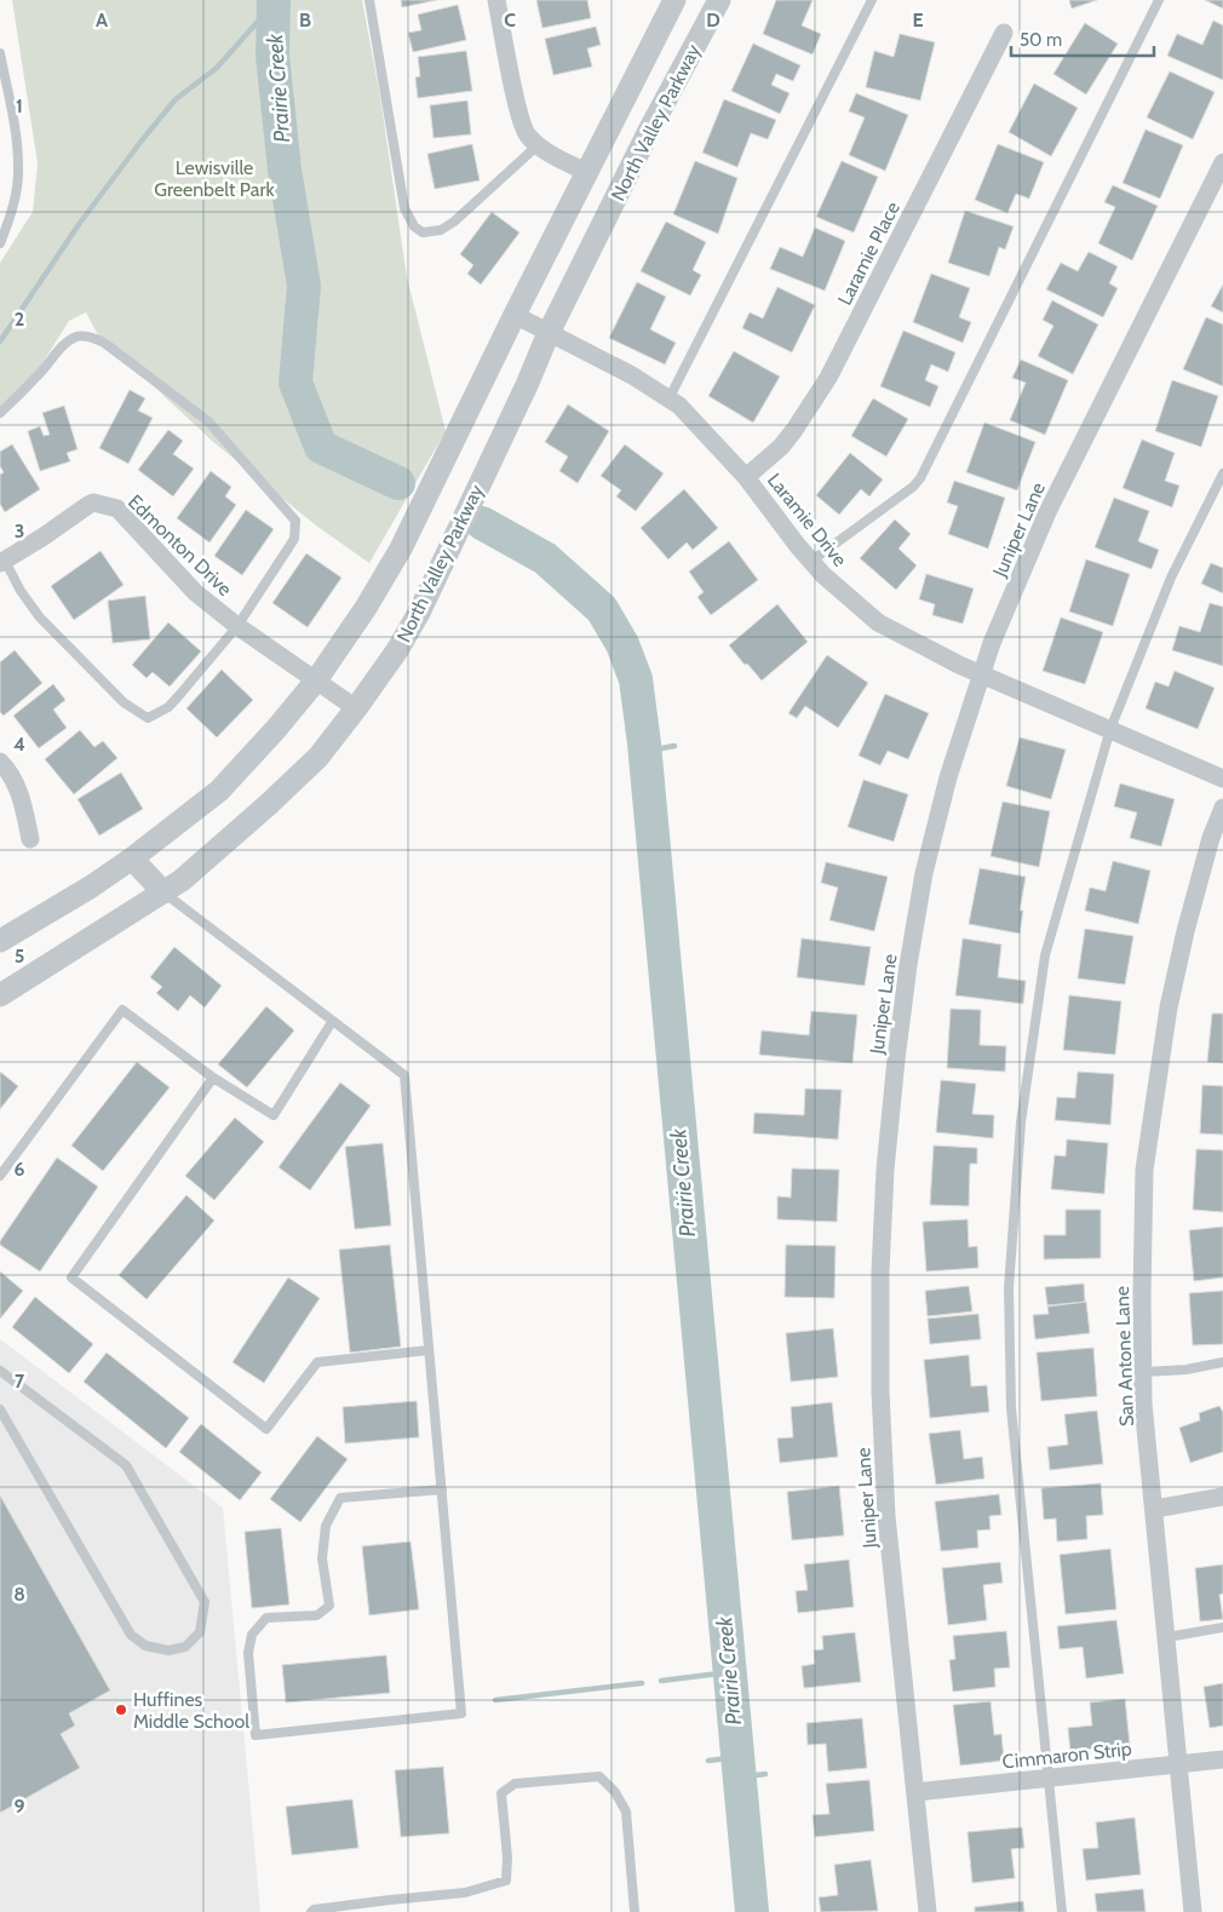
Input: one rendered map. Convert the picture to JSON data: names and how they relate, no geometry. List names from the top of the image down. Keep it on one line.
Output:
{"streets":{"street":["North Valley Parkway","Laramie Place","Laramie Drive","Juniper Lane","Edmonton Drive","San Antone Lane","Cimmaron Strip"]},"crossings":[["North Valley Parkway","Laramie Drive"],["North Valley Parkway","Edmonton Drive"],["Laramie Place","Laramie Drive"],["Laramie Drive","Juniper Lane"],["Juniper Lane","Cimmaron Strip"],["San Antone Lane","Cimmaron Strip"]],"water":["Prairie Creek"],"parks":["Lewisville Greenbelt Park"],"places":["Huffines Middle School"],"scale_bar":"50 m","grid":{"columns":["A","B","C","D","E"],"rows":["1","2","3","4","5","6","7","8","9"]}}
